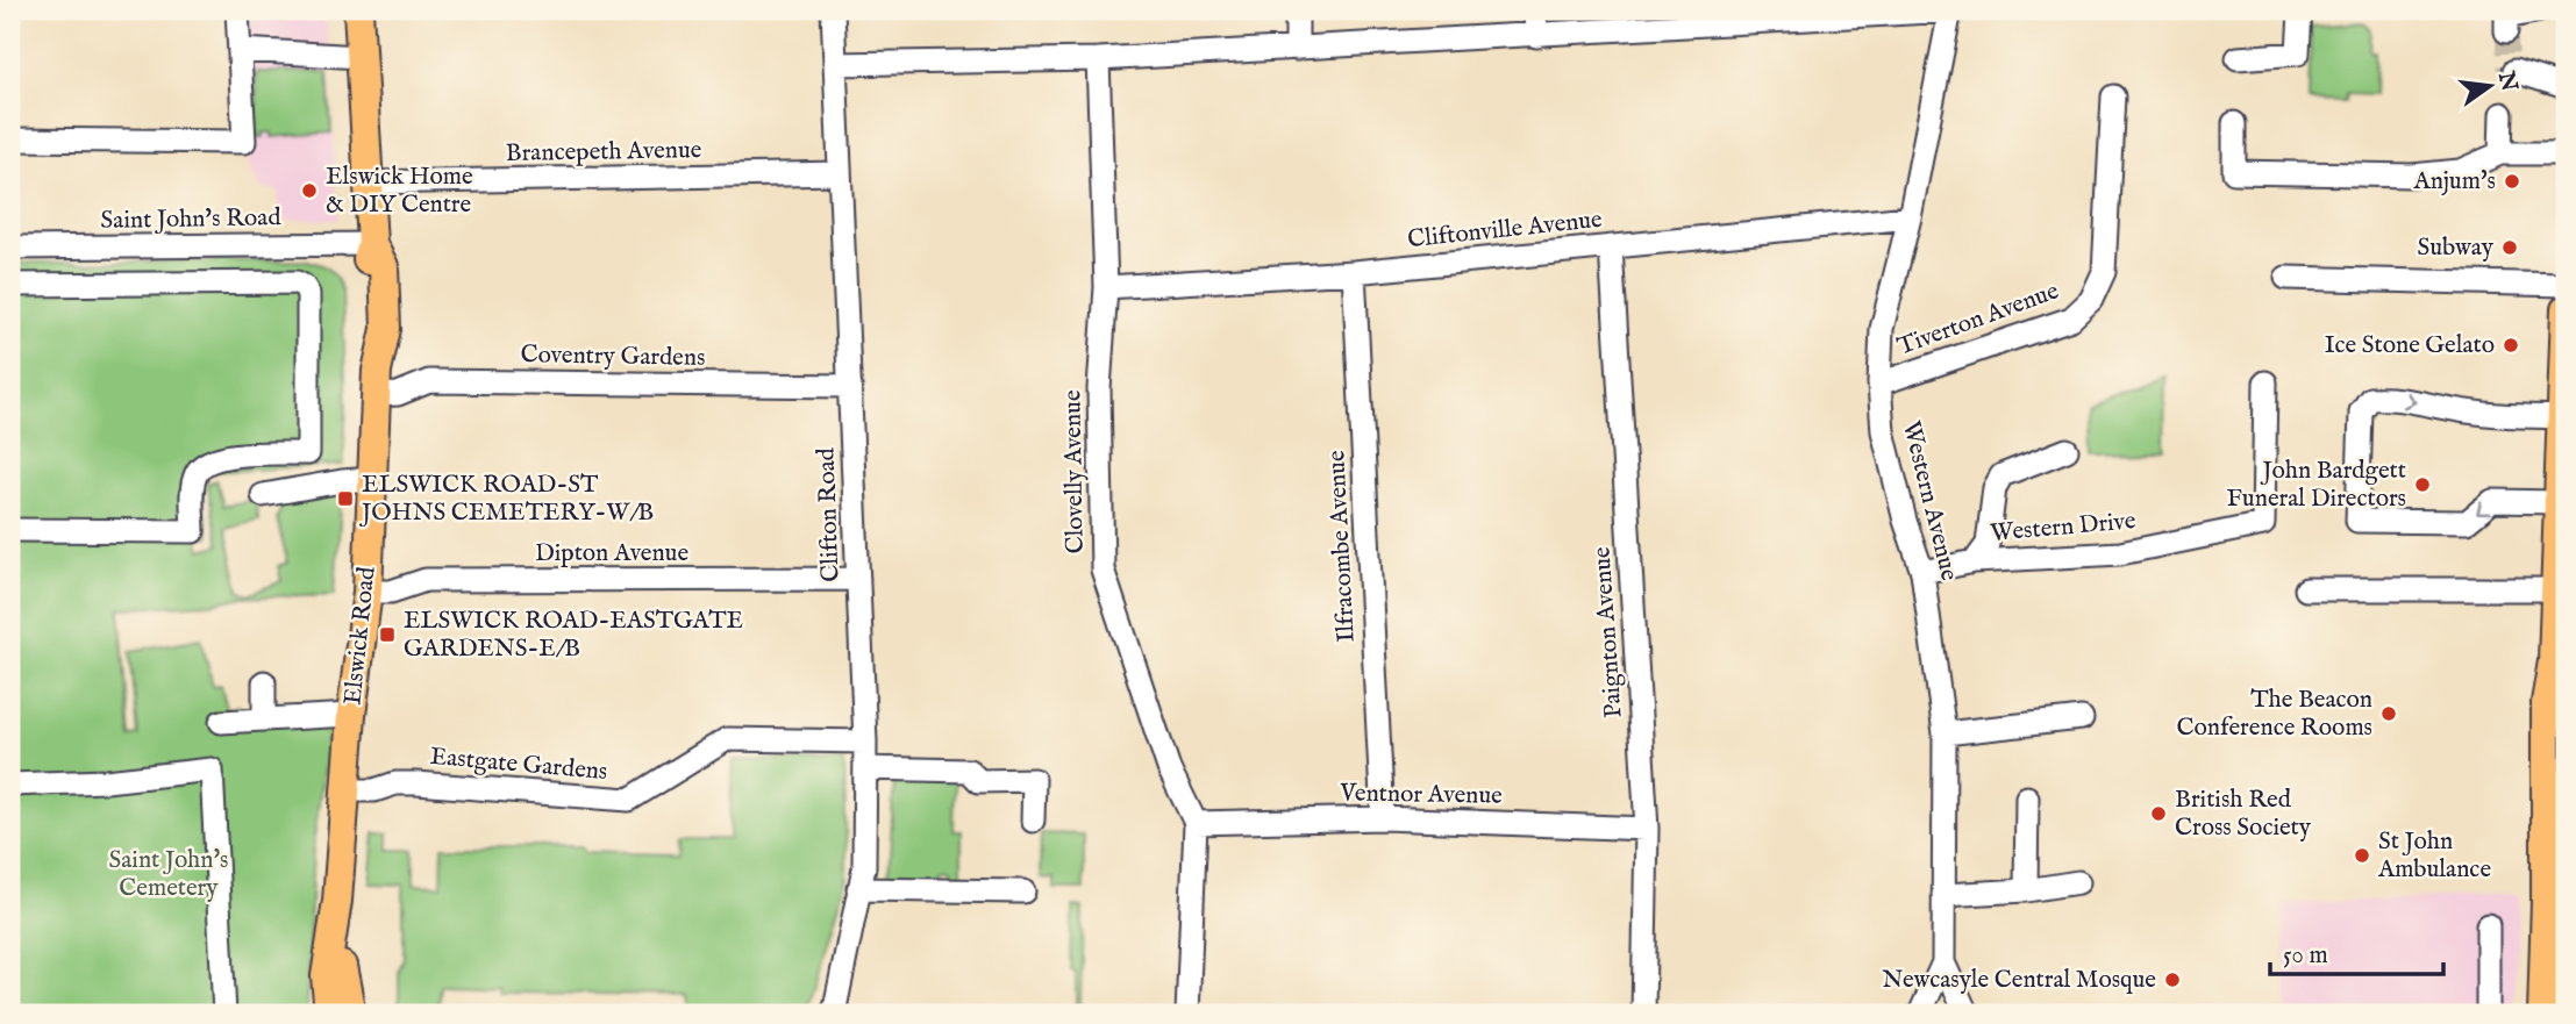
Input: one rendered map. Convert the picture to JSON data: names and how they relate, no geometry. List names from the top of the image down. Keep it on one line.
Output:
{"streets":{"main road":["Elswick Road"],"street":["Brancepeth Avenue","Saint John's Road","Cliftonville Avenue","Tiverton Avenue","Coventry Gardens","Clovelly Avenue","Western Avenue","Clifton Road","Western Drive","Ilfracombe Avenue","Dipton Avenue","Paignton Avenue","Eastgate Gardens","Ventnor Avenue"]},"crossings":[["Brancepeth Avenue","Clifton Road"],["Brancepeth Avenue","Elswick Road"],["Saint John's Road","Elswick Road"],["Cliftonville Avenue","Clovelly Avenue"],["Cliftonville Avenue","Western Avenue"],["Cliftonville Avenue","Ilfracombe Avenue"],["Cliftonville Avenue","Paignton Avenue"],["Tiverton Avenue","Western Avenue"],["Coventry Gardens","Clifton Road"],["Coventry Gardens","Elswick Road"],["Clovelly Avenue","Ventnor Avenue"],["Western Avenue","Western Drive"],["Clifton Road","Dipton Avenue"],["Clifton Road","Eastgate Gardens"],["Ilfracombe Avenue","Ventnor Avenue"],["Dipton Avenue","Elswick Road"],["Paignton Avenue","Ventnor Avenue"],["Elswick Road","Eastgate Gardens"]],"parks":["Saint John's Cemetery"],"places":{"other":["Anjum's","Elswick Home & DIY Centre","Subway","Ice Stone Gelato","John Bardgett Funeral Directors","The Beacon Conference Rooms","British Red Cross Society","St John Ambulance","Newcasyle Central Mosque"],"transit":["ELSWICK ROAD-ST JOHNS CEMETERY-W/B","ELSWICK ROAD-EASTGATE GARDENS-E/B"]},"scale_bar":"50 m","north":"right"}
